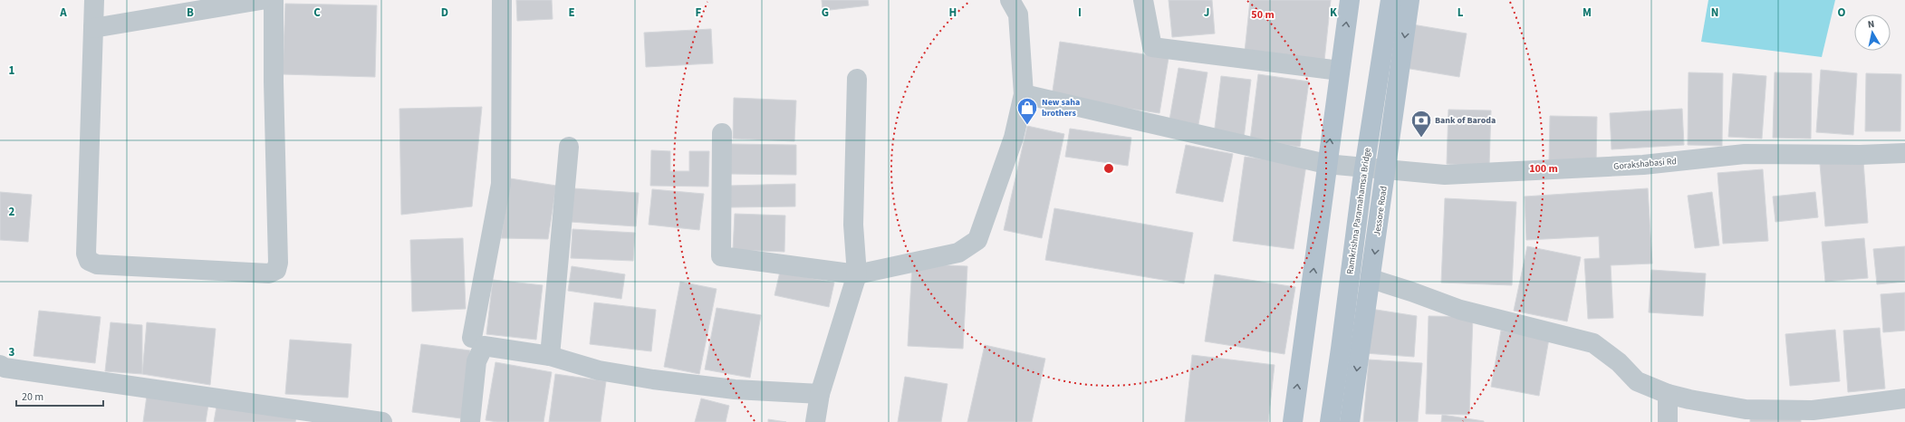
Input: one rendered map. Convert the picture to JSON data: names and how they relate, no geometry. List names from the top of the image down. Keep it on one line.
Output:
{"streets":{"main road":["Ramkrishna Paramahamsa Bridge","Jessore Road"],"street":["Gorakshabasi Rd"]},"crossings":[["Gorakshabasi Rd","Jessore Road"]],"places":{"shop":["New saha brothers"],"bank":["Bank of Baroda"]},"scale_bar":"20 m","north":"top","grid":{"columns":["A","B","C","D","E","F","G","H","I","J","K","L","M","N","O"],"rows":["1","2","3"]},"rings":["50 m","100 m"]}
